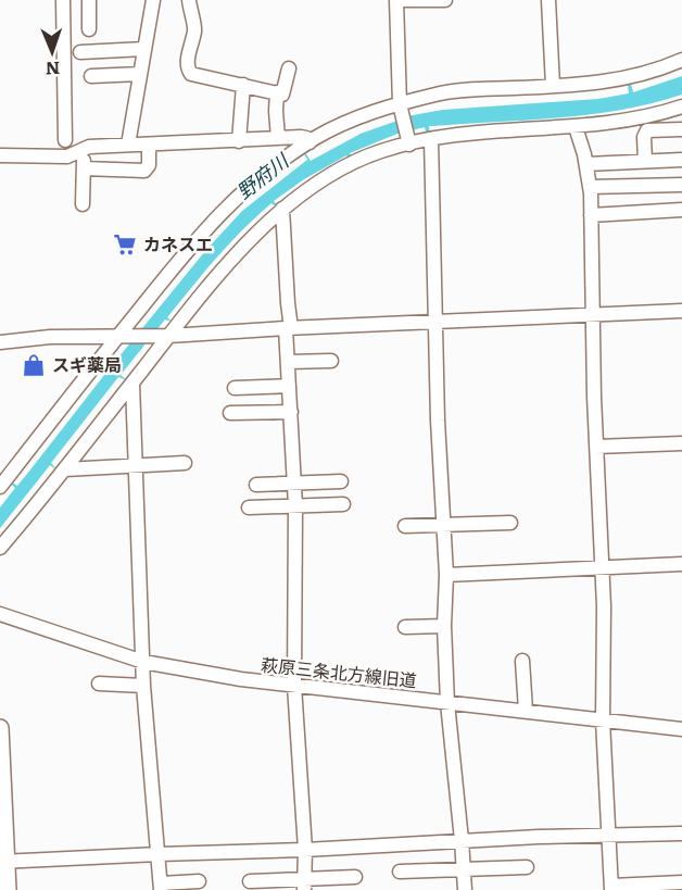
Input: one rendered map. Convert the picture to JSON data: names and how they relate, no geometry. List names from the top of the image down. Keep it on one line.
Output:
{"streets":{"street":["萩原三条北方線旧道"]},"water":["野府川"],"places":{"supermarket":["カネスエ"],"shop":["スギ薬局"]},"north":"bottom"}
